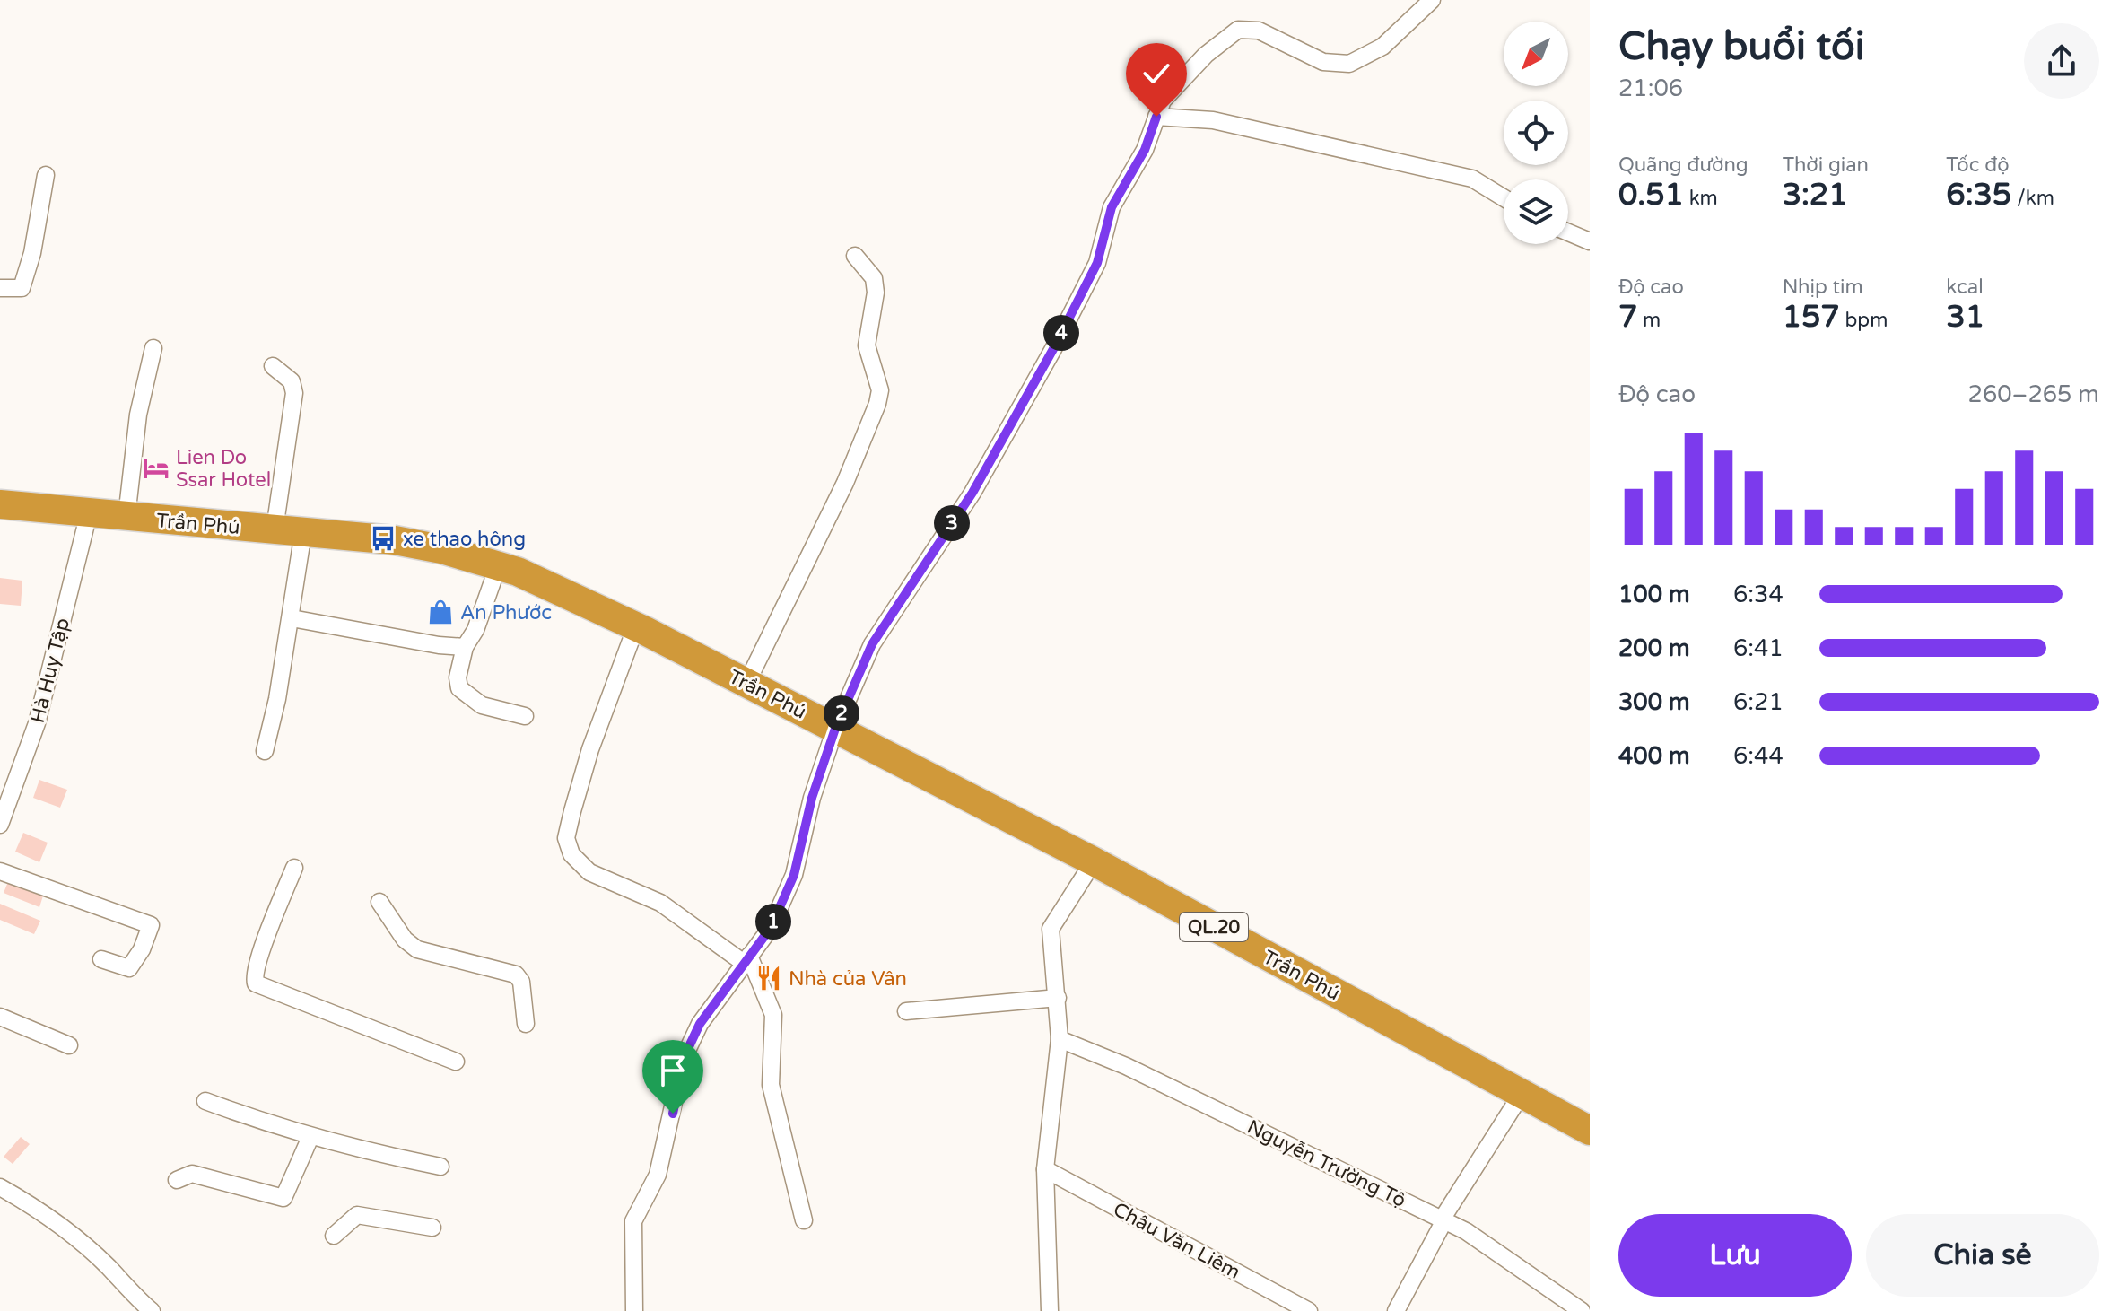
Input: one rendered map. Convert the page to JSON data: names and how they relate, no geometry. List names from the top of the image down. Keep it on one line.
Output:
{"streets":{"highway":["Trần Phú","QL.20"],"street":["Hà Huy Tập","Nguyễn Trường Tộ","Châu Văn Liêm"]},"crossings":[["Trần Phú","Hà Huy Tập"]],"places":{"hotel":["Lien Do Ssar Hotel"],"bus stop":["xe thao hông"],"shop":["An Phước"],"restaurant":["Nhà của Vân"]},"north":"bottom left","page":{"heading":["Chạy buổi tối","21:06"],"stats":[["Quãng đường","0.51 km"],["Thời gian","3:21"],["Tốc độ","6:35 /km"],["Độ cao","7 m"],["Nhịp tim","157 bpm"],["kcal","31"]],"pins":["4","3","2","1"],"chart":["Độ cao","260–265 m"],"list":[{"name":"100 m","note":"6:34"},{"name":"200 m","note":"6:41"},{"name":"300 m","note":"6:21"},{"name":"400 m","note":"6:44"}],"buttons":["Lưu","Chia sẻ"]}}
